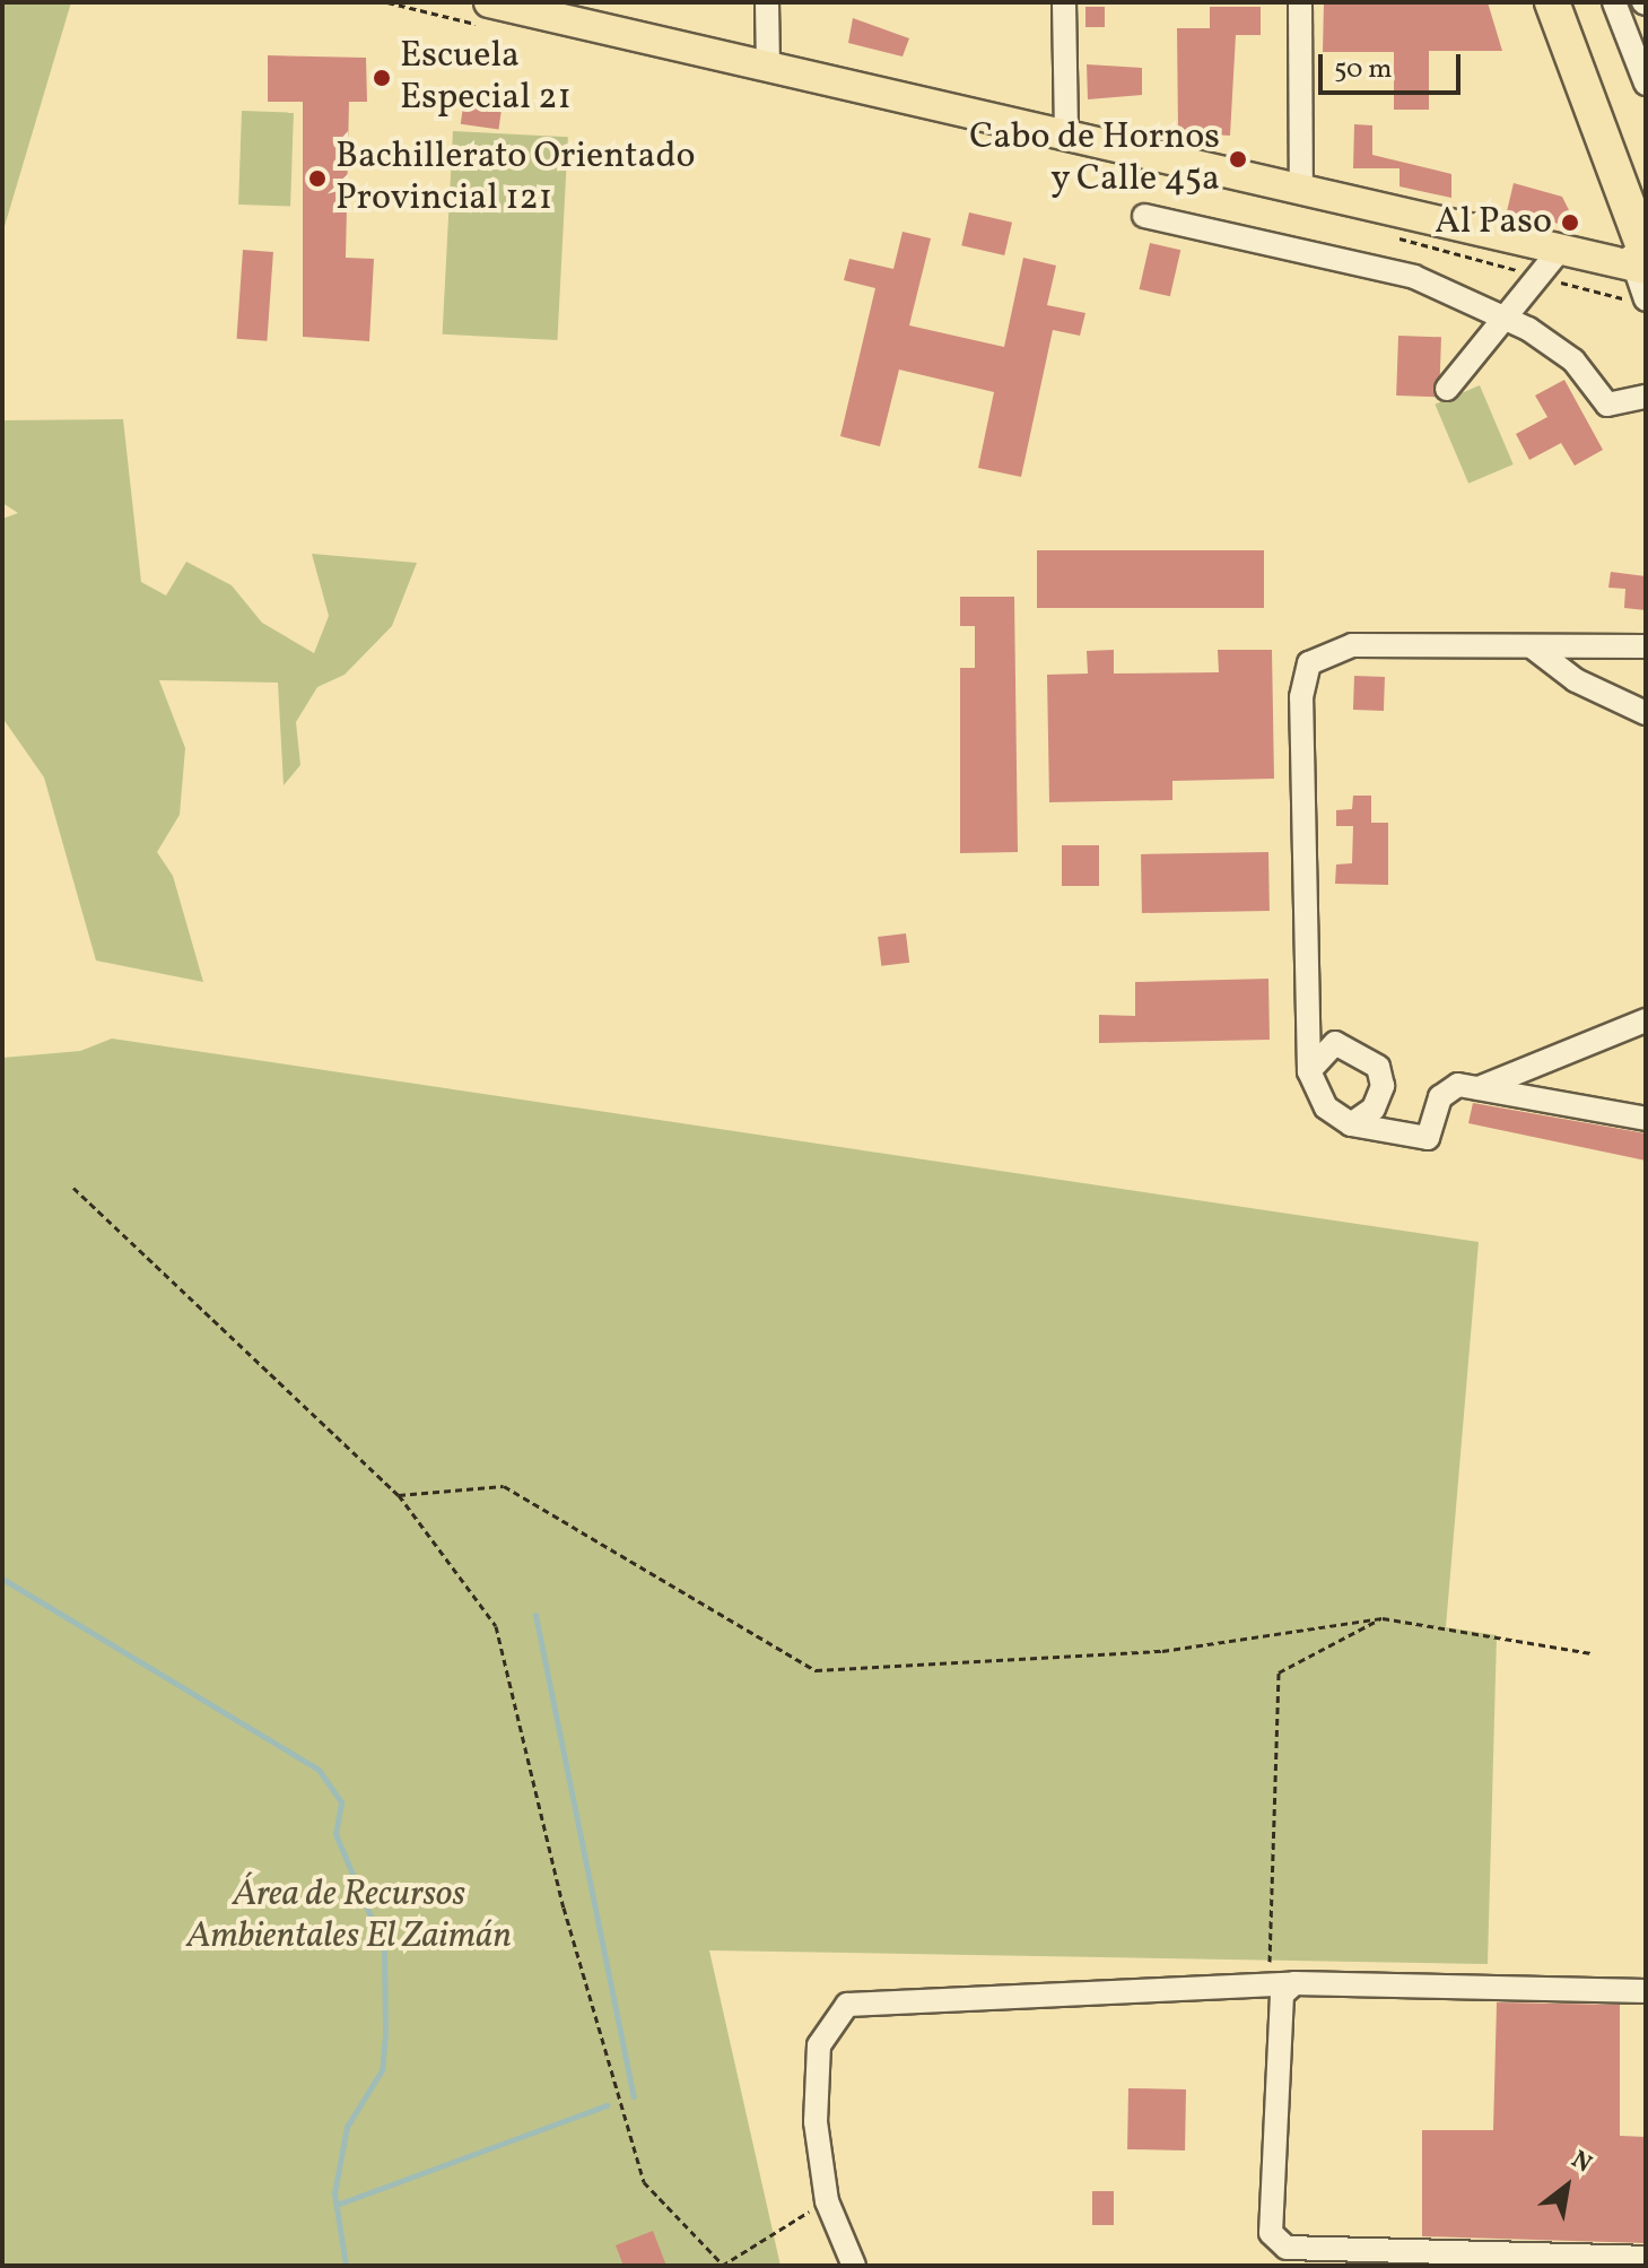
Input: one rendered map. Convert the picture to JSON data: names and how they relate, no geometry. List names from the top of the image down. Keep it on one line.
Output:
{"parks":["Área de Recursos Ambientales El Zaimán"],"places":["Escuela Especial 21","Cabo de Hornos y Calle 45a","Bachillerato Orientado Provincial 121","Al Paso"],"scale_bar":"50 m","north":"top right"}
